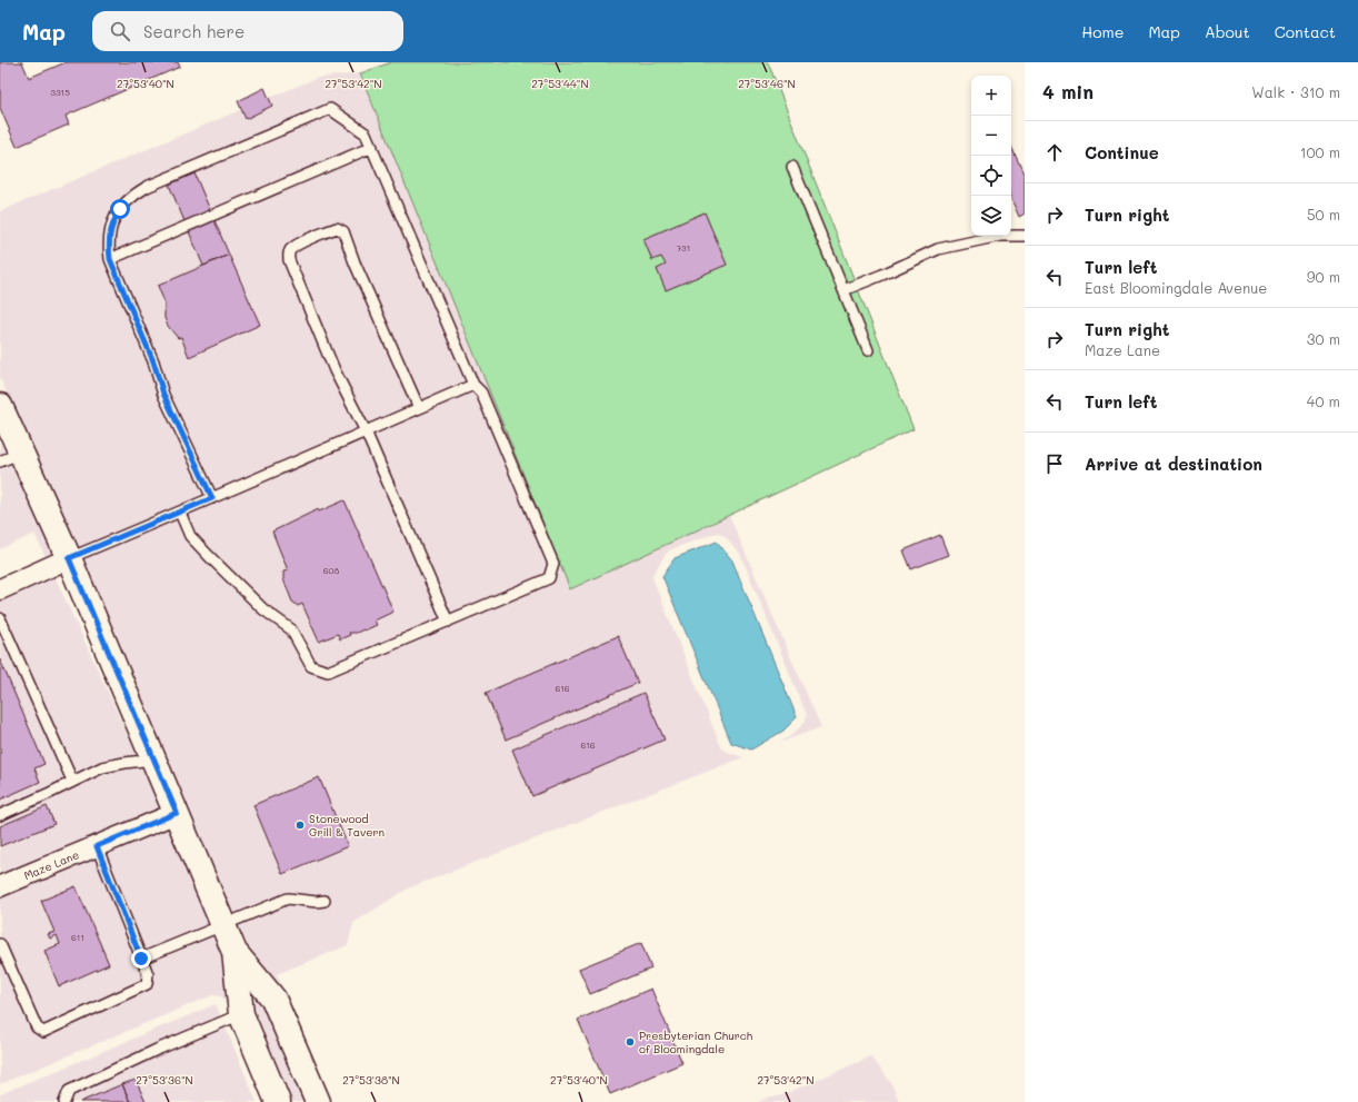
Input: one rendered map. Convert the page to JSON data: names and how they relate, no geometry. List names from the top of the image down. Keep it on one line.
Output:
{"streets":{"street":["Maze Lane"]},"places":["Stonewood Grill & Tavern","Presbyterian Church of Bloomingdale"],"house_numbers":["3315","731","608","616","616","611"],"page":{"header":"Map","search":"Search here","nav":["Home","Map","About","Contact"],"heading":["4 min","Walk · 310 m"],"map_buttons":["+","−"],"list":[["Continue","100 m"],["Turn right","50 m"],["Turn left","East Bloomingdale Avenue","90 m"],["Turn right","Maze Lane","30 m"],["Turn left","40 m"],"Arrive at destination"]},"coordinates":["27°53'40\"N","27°53'42\"N","27°53'44\"N","27°53'46\"N","27°53'36\"N","27°53'38\"N"]}
